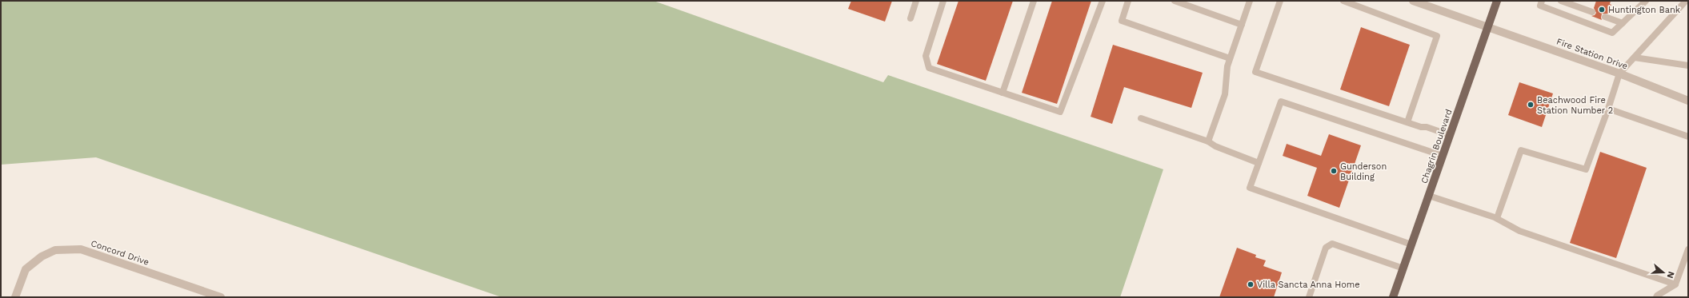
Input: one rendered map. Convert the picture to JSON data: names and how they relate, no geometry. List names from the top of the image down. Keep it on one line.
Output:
{"streets":{"main road":["Chagrin Boulevard"],"street":["Fire Station Drive","Concord Drive"]},"crossings":[["Fire Station Drive","Chagrin Boulevard"]],"places":["Huntington Bank","Beachwood Fire Station Number 2","Gunderson Building","Villa Sancta Anna Home"],"north":"right"}
